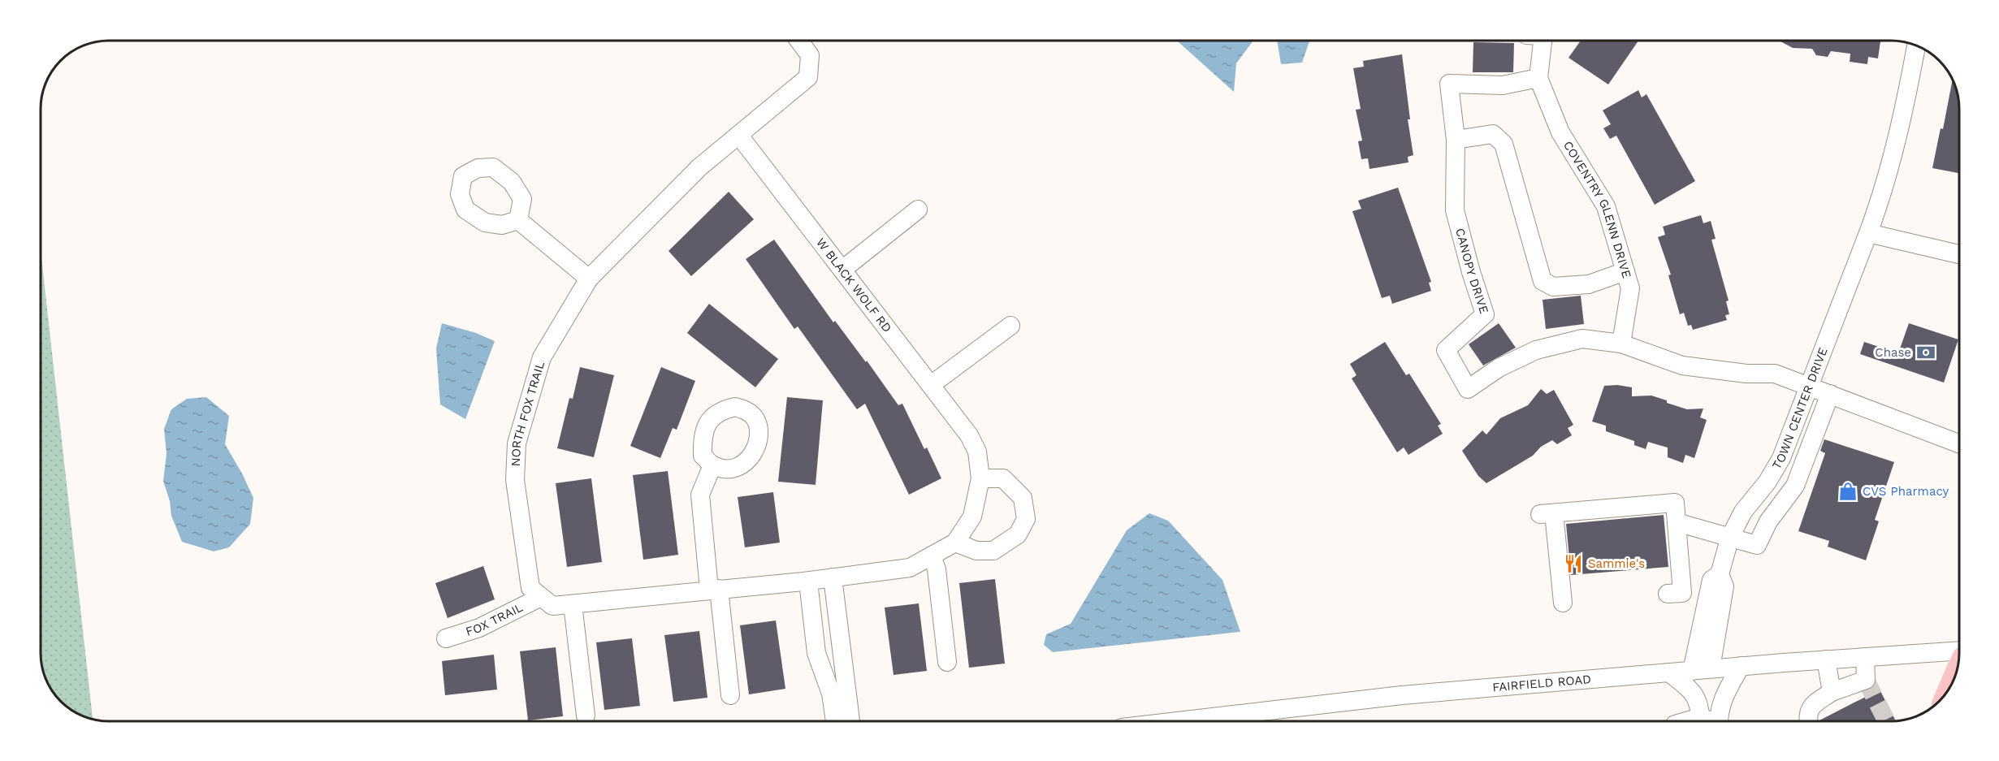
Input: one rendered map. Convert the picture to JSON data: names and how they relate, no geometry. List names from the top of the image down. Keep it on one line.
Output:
{"streets":{"street":["COVENTRY GLENN DRIVE","CANOPY DRIVE","W BLACK WOLF RD","TOWN CENTER DRIVE","NORTH FOX TRAIL","FOX TRAIL","FAIRFIELD ROAD"]},"crossings":[["COVENTRY GLENN DRIVE","CANOPY DRIVE"],["W BLACK WOLF RD","NORTH FOX TRAIL"],["TOWN CENTER DRIVE","FAIRFIELD ROAD"],["NORTH FOX TRAIL","FOX TRAIL"]],"places":{"bank":["Chase"],"shop":["CVS Pharmacy"],"restaurant":["Sammie's"]}}
